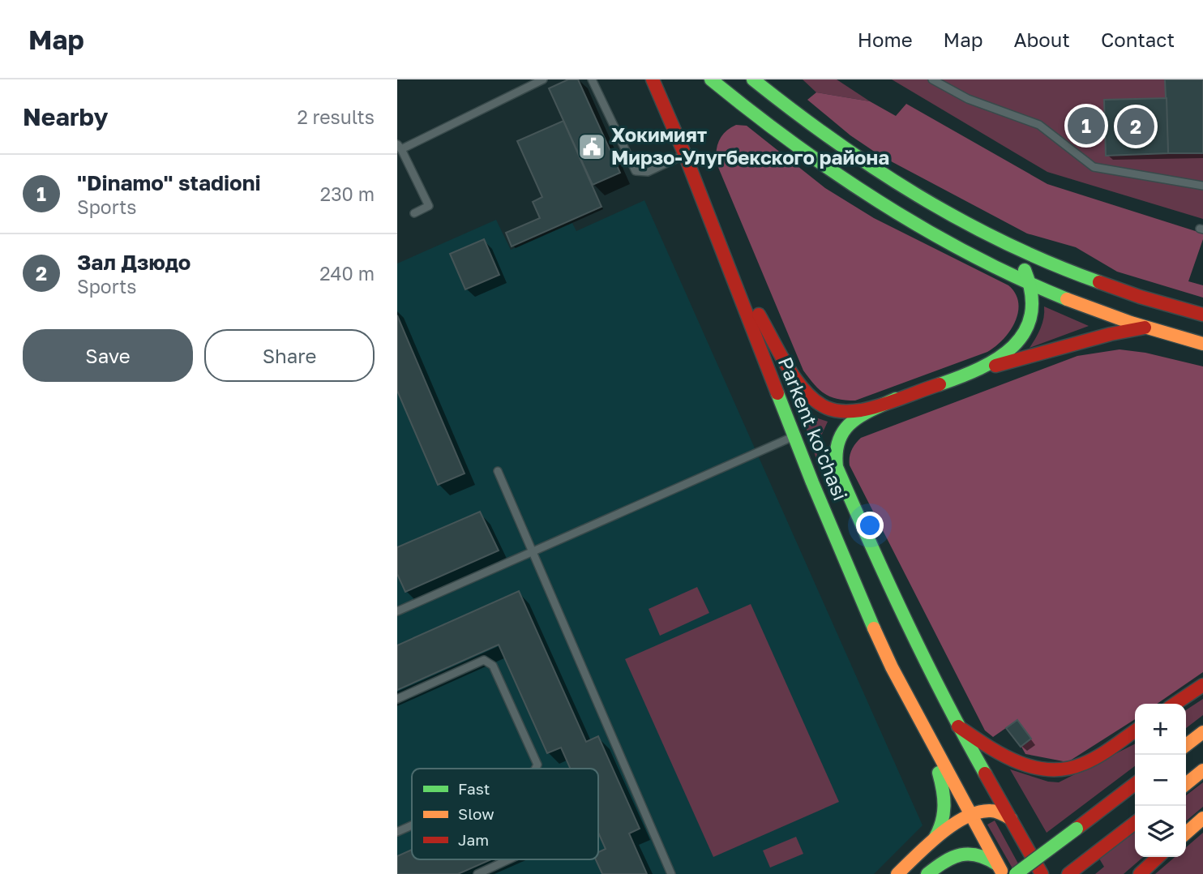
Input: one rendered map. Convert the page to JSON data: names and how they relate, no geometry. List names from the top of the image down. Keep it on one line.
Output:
{"streets":{"main road":["Parkent ko'chasi"]},"places":{"public building":["Хокимият Мирзо-Улугбекского района"]},"legend":["Fast","Slow","Jam"],"page":{"header":"Map","nav":["Home","Map","About","Contact"],"heading":["Nearby","2 results"],"pins":["1","2"],"list":[{"mark":"1","name":"\"Dinamo\" stadioni","note":"Sports","value":"230 m"},{"mark":"2","name":"Зал Дзюдо","note":"Sports","value":"240 m"}],"buttons":["Save","Share"],"map_buttons":["+","−"]}}
